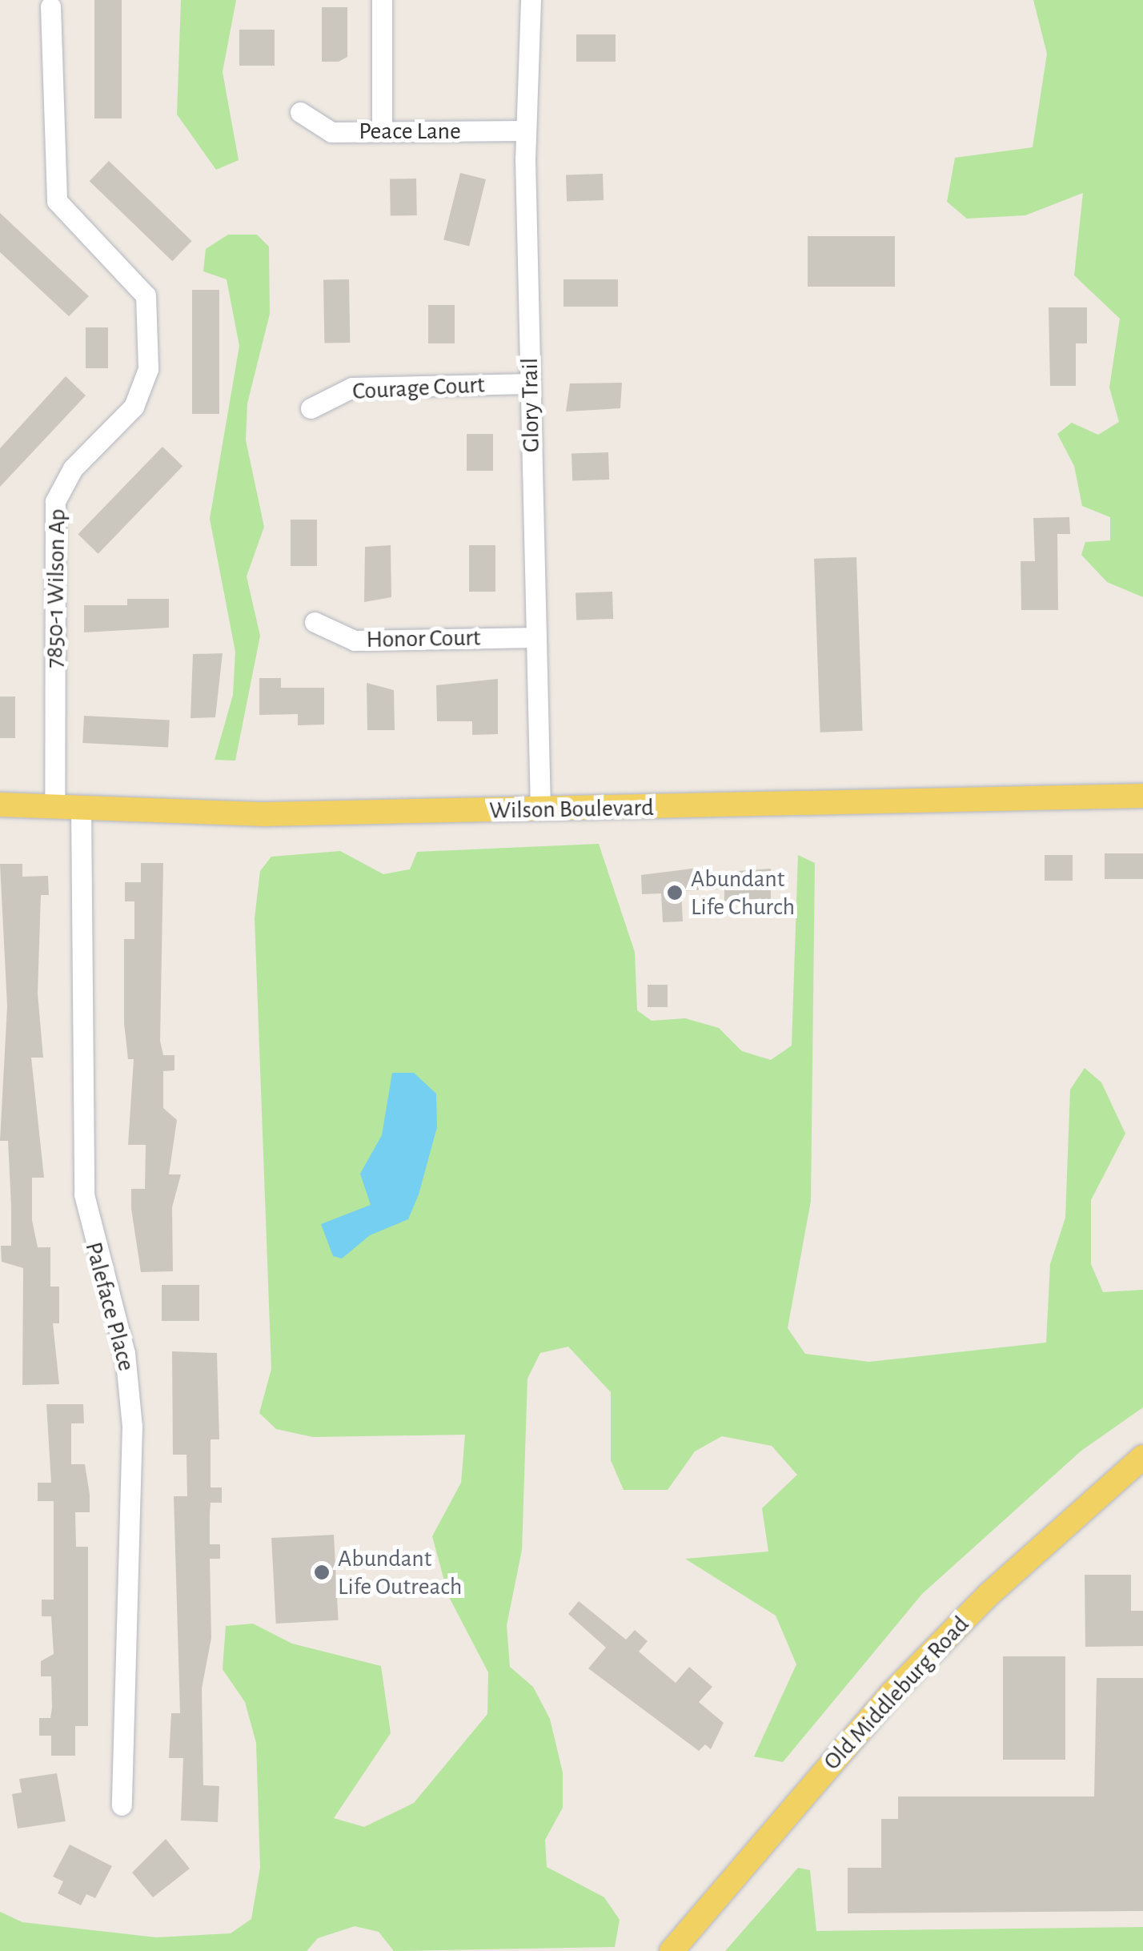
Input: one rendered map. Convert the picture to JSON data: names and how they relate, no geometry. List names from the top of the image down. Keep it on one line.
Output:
{"streets":{"main road":["Wilson Boulevard","Old Middleburg Road"],"street":["Peace Lane","Courage Court","Glory Trail","7850-1 Wilson Ap","Honor Court","Paleface Place"]},"crossings":[["Peace Lane","Glory Trail"],["Courage Court","Glory Trail"],["Glory Trail","Honor Court"],["Glory Trail","Wilson Boulevard"],["7850-1 Wilson Ap","Wilson Boulevard"],["Wilson Boulevard","Paleface Place"]],"places":["Abundant Life Church","Abundant Life Outreach"]}
